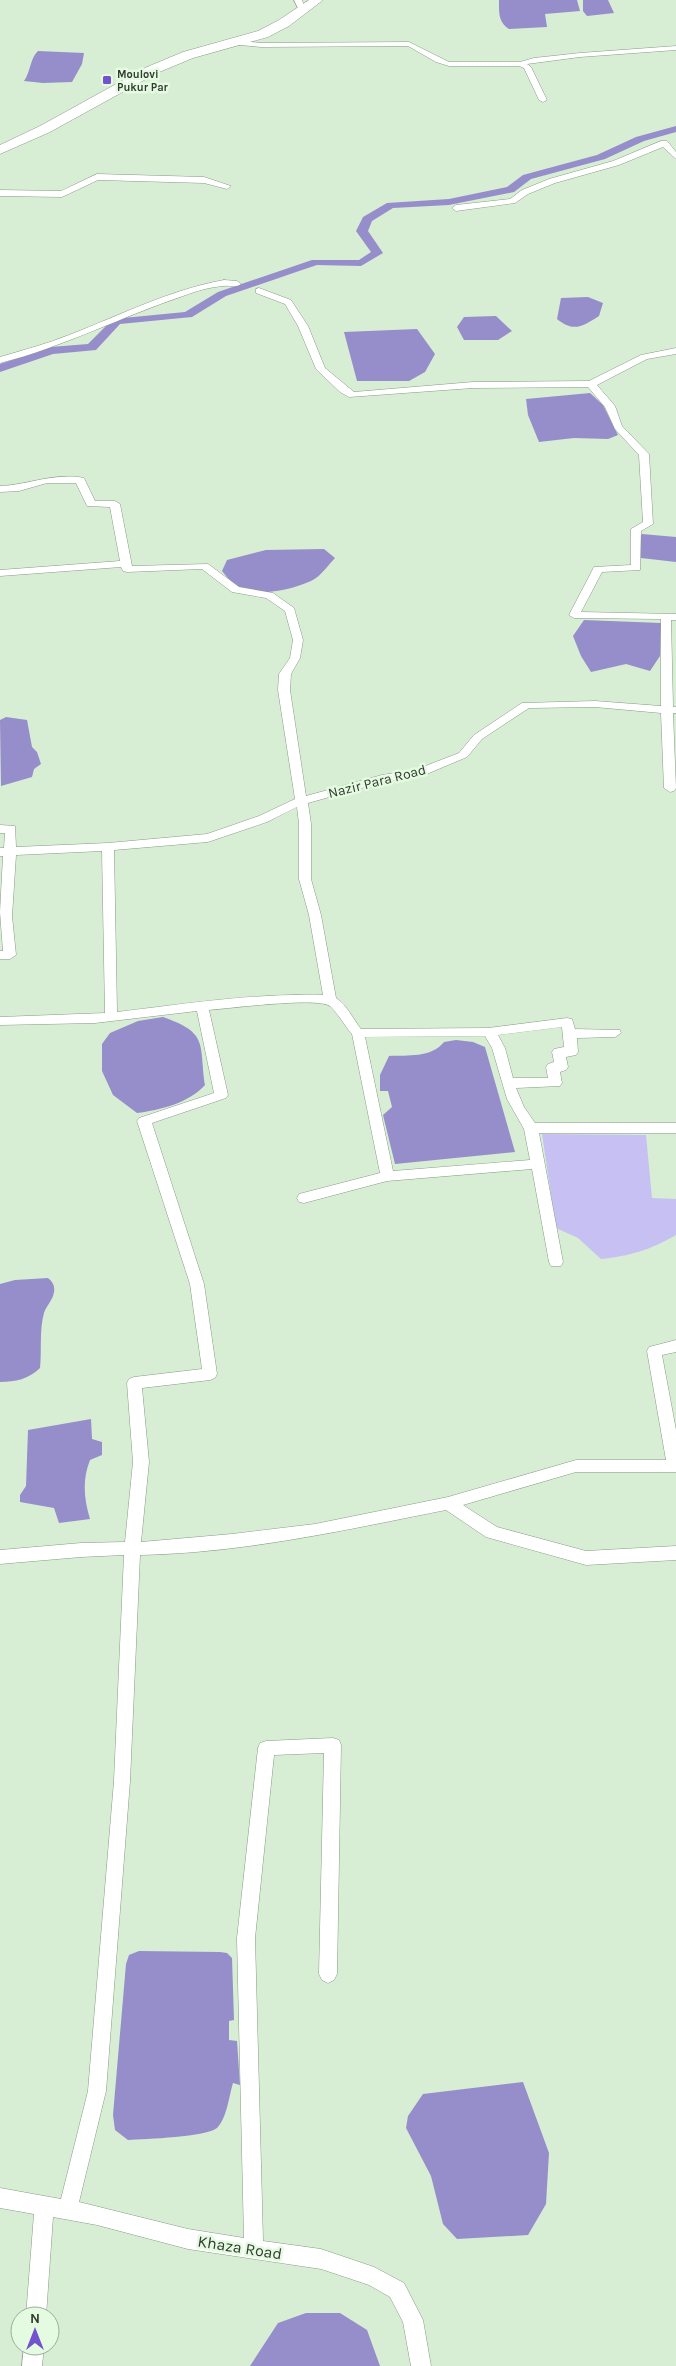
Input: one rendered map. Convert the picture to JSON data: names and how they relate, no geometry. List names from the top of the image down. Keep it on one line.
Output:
{"streets":{"street":["Nazir Para Road","Khaza Road"]},"places":{"transit":["Moulovi Pukur Par"]},"north":"top"}
